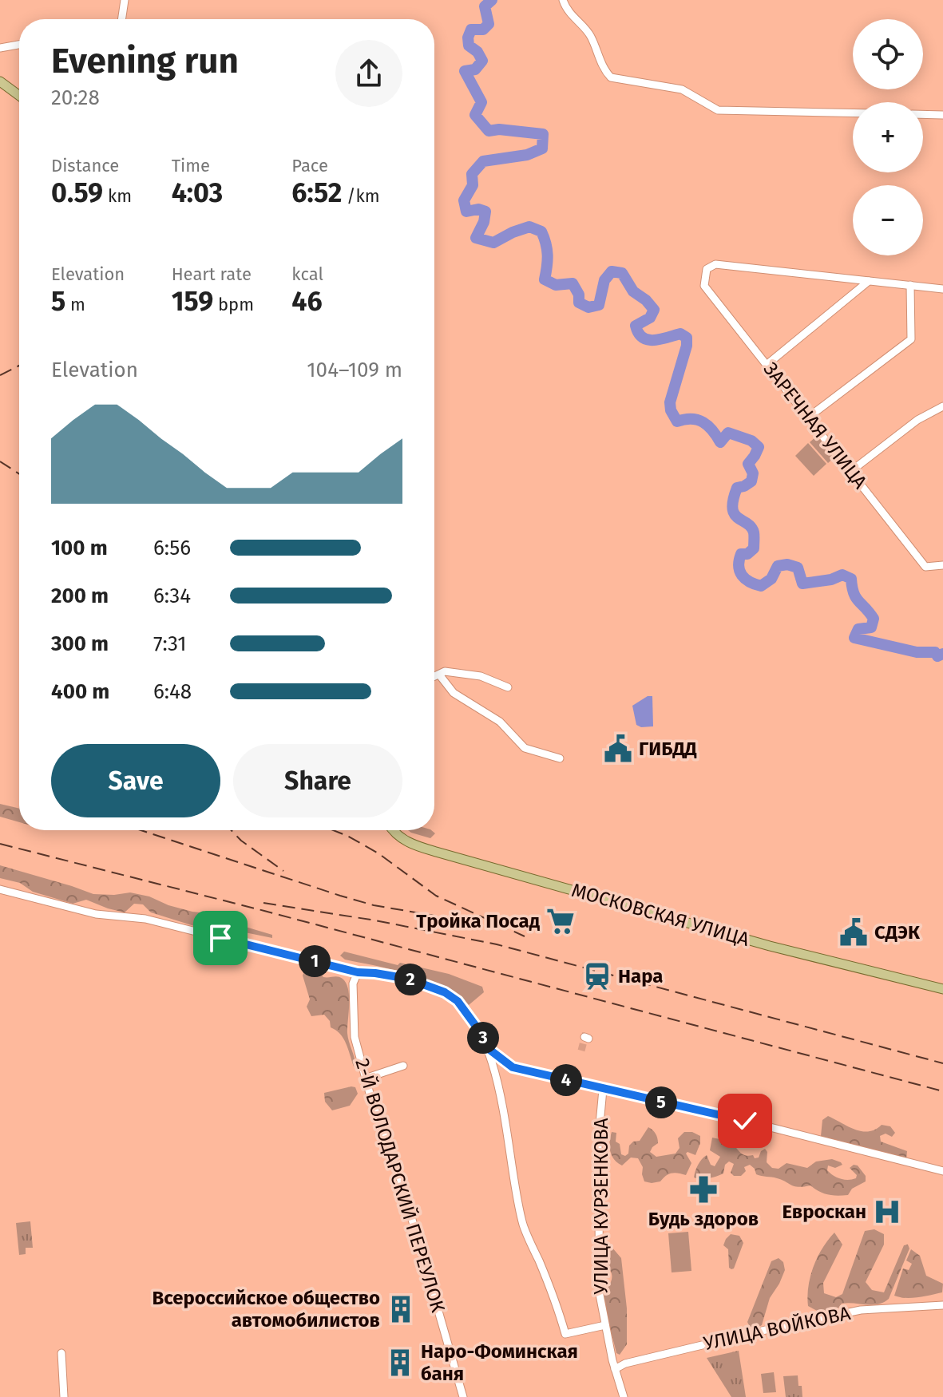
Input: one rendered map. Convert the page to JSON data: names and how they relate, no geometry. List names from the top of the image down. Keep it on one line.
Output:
{"streets":{"main road":["МОСКОВСКАЯ УЛИЦА"],"street":["ЗАРЕЧНАЯ УЛИЦА","2-Й ВОЛОДАРСКИЙ ПЕРЕУЛОК","УЛИЦА КУРЗЕНКОВА","УЛИЦА ВОЙКОВА"]},"crossings":[["УЛИЦА КУРЗЕНКОВА","УЛИЦА ВОЙКОВА"]],"places":{"public building":["ГИБДД","СДЭК"],"supermarket":["Тройка Посад"],"station":["Нара"],"pharmacy":["Будь здоров"],"hospital":["Евроскан"],"building":["Всероссийское общество автомобилистов","Наро-Фоминская баня"]},"page":{"map_buttons":["+","−"],"heading":["Evening run","20:28"],"stats":[["Distance","0.59 km"],["Time","4:03"],["Pace","6:52 /km"],["Elevation","5 m"],["Heart rate","159 bpm"],["kcal","46"]],"chart":["Elevation","104–109 m"],"list":[{"name":"100 m","note":"6:56"},{"name":"200 m","note":"6:34"},{"name":"300 m","note":"7:31"},{"name":"400 m","note":"6:48"}],"buttons":["Save","Share"],"pins":["1","2","3","4","5"]}}
